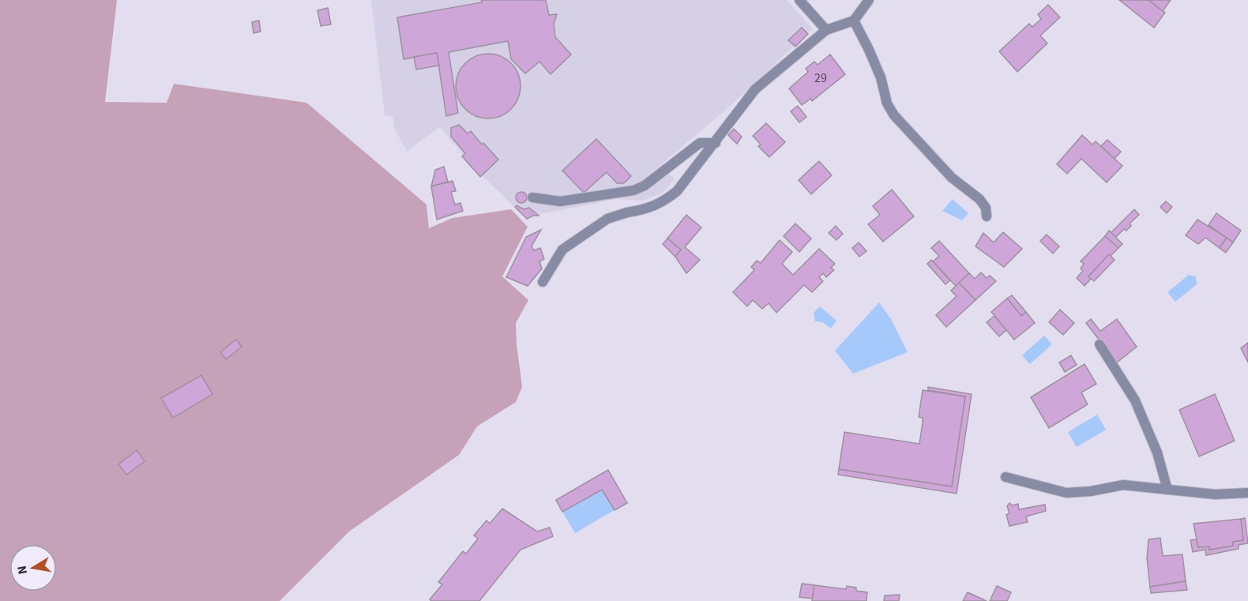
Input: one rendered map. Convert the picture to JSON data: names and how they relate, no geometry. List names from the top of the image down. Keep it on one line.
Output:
{"house_numbers":["29"],"north":"left"}
